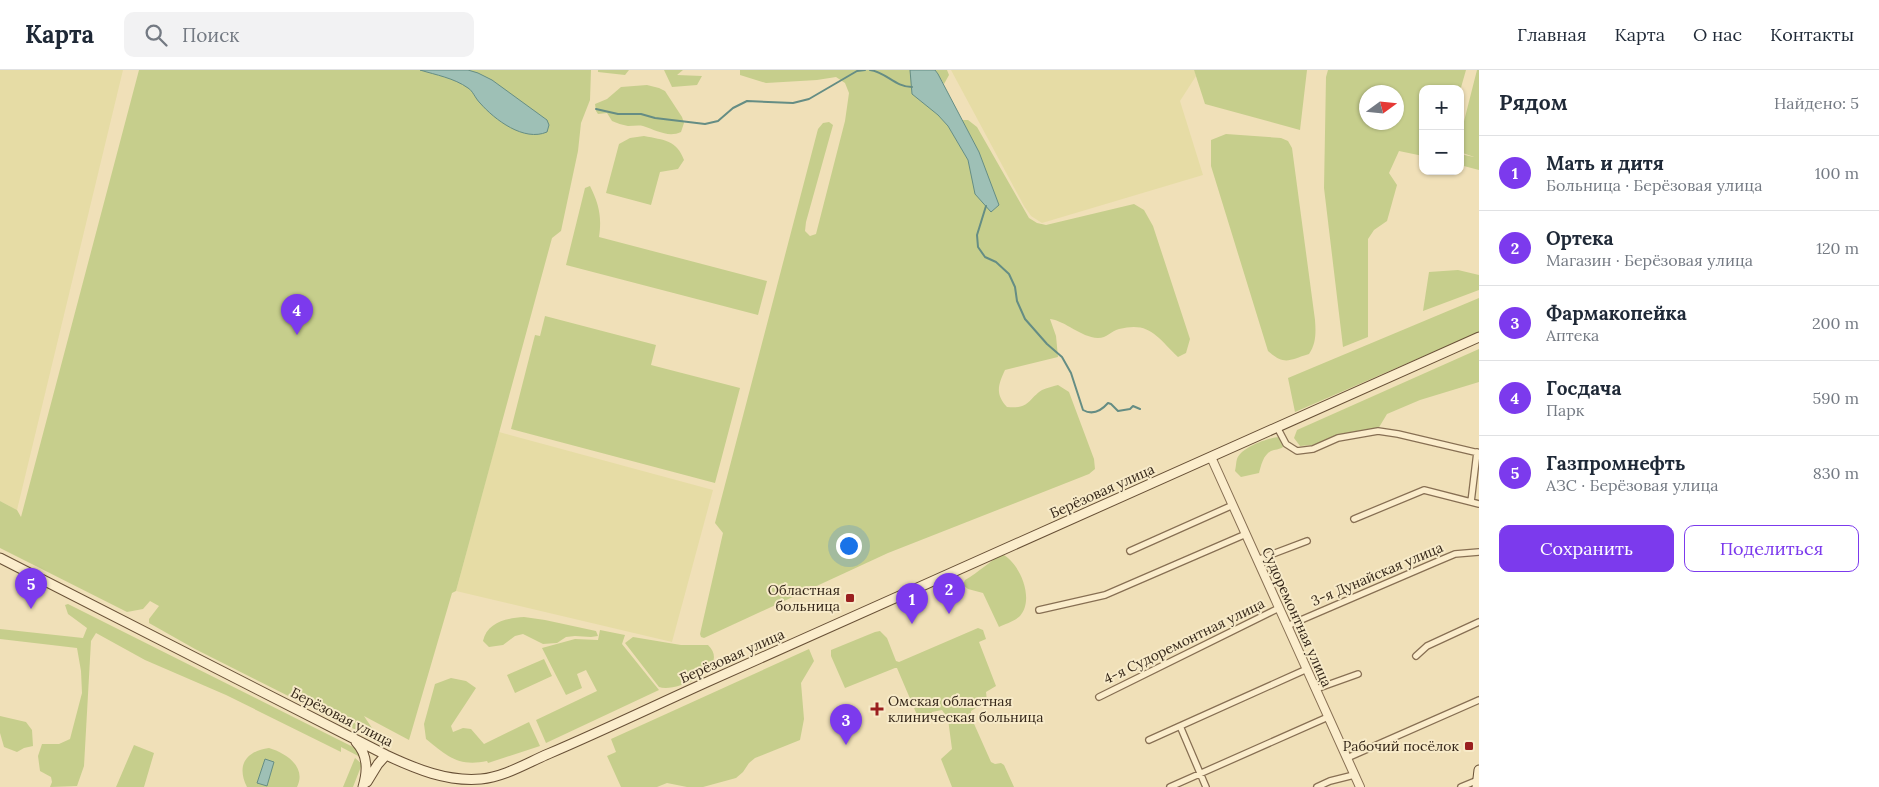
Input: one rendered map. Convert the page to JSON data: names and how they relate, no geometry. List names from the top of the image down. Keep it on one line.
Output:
{"streets":{"main road":["Берёзовая улица"],"street":["3-я Дунайская улица","Судоремонтная улица","4-я Судоремонтная улица"]},"crossings":[["Берёзовая улица","Судоремонтная улица"],["3-я Дунайская улица","Судоремонтная улица"],["Судоремонтная улица","4-я Судоремонтная улица"]],"places":{"transit":["Областная больница","Рабочий посёлок"],"health":["Омская областная клиническая больница"]},"north":"right","page":{"header":"Карта","search":"Поиск","nav":["Главная","Карта","О нас","Контакты"],"heading":["Рядом","Найдено: 5"],"map_buttons":["+","−"],"list":[{"mark":"1","name":"Мать и дитя","note":"Больница · Берёзовая улица","value":"100 m"},{"mark":"2","name":"Ортека","note":"Магазин · Берёзовая улица","value":"120 m"},{"mark":"3","name":"Фармакопейка","note":"Аптека","value":"200 m"},{"mark":"4","name":"Госдача","note":"Парк","value":"590 m"},{"mark":"5","name":"Газпромнефть","note":"АЗС · Берёзовая улица","value":"830 m"}],"pins":["4","5","2","1","3"],"buttons":["Сохранить","Поделиться"]}}
